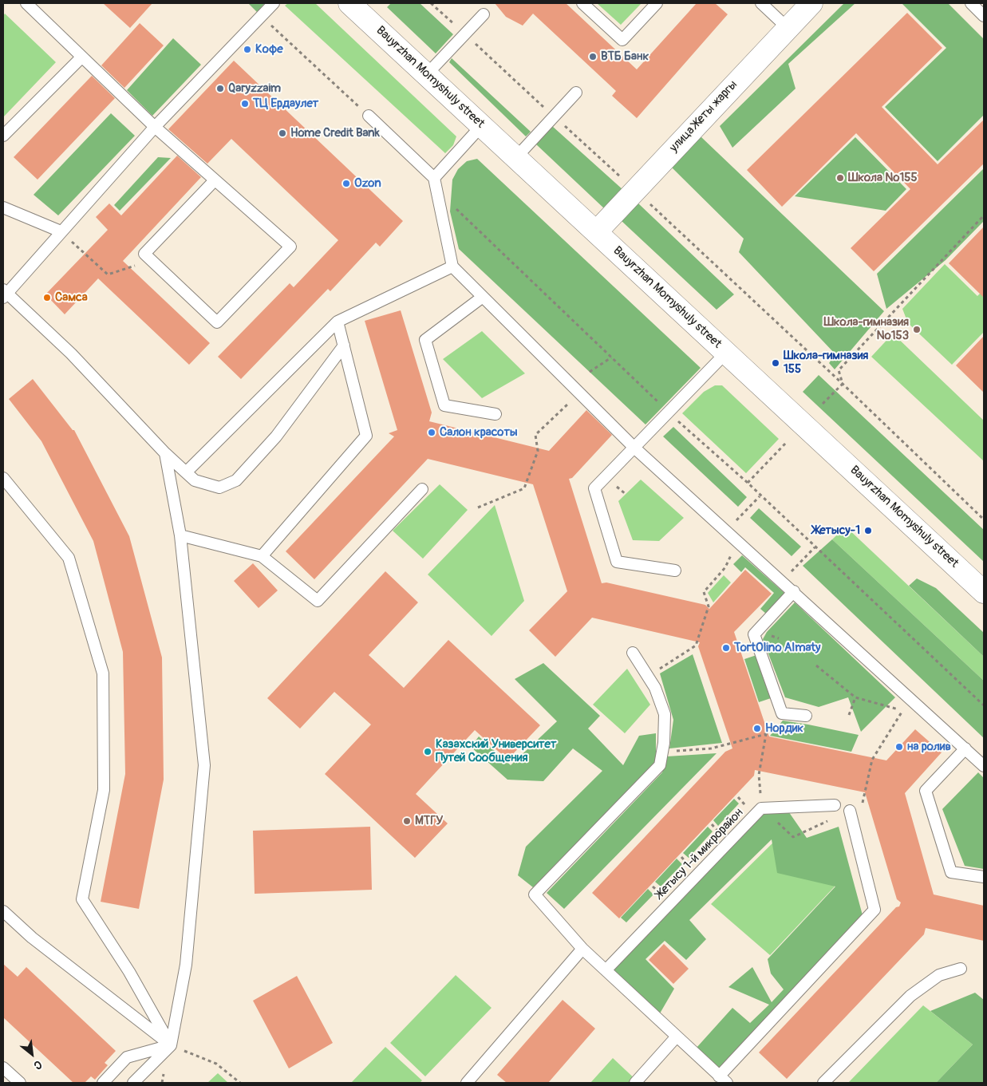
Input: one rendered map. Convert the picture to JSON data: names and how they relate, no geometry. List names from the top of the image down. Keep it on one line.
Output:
{"streets":{"main road":["Bauyrzhan Momyshuly street","улица Жеты жаргы"],"lane":["Жетысу 1-й микрорайон"]},"crossings":[["Bauyrzhan Momyshuly street","улица Жеты жаргы"]],"places":["Кофе","ВТБ Банк","Qaryzzaim","ТЦ Ердаулет","Home Credit Bank","Школа №155","Ozon","Самса","Школа-гимназия №153","Школа-гимназия 155","Салон красоты","Жетысу-1","TortOlino Almaty","Нордик","на ролив","Казахский Университет Путей Сообщения","МТГУ"],"north":"bottom right"}
